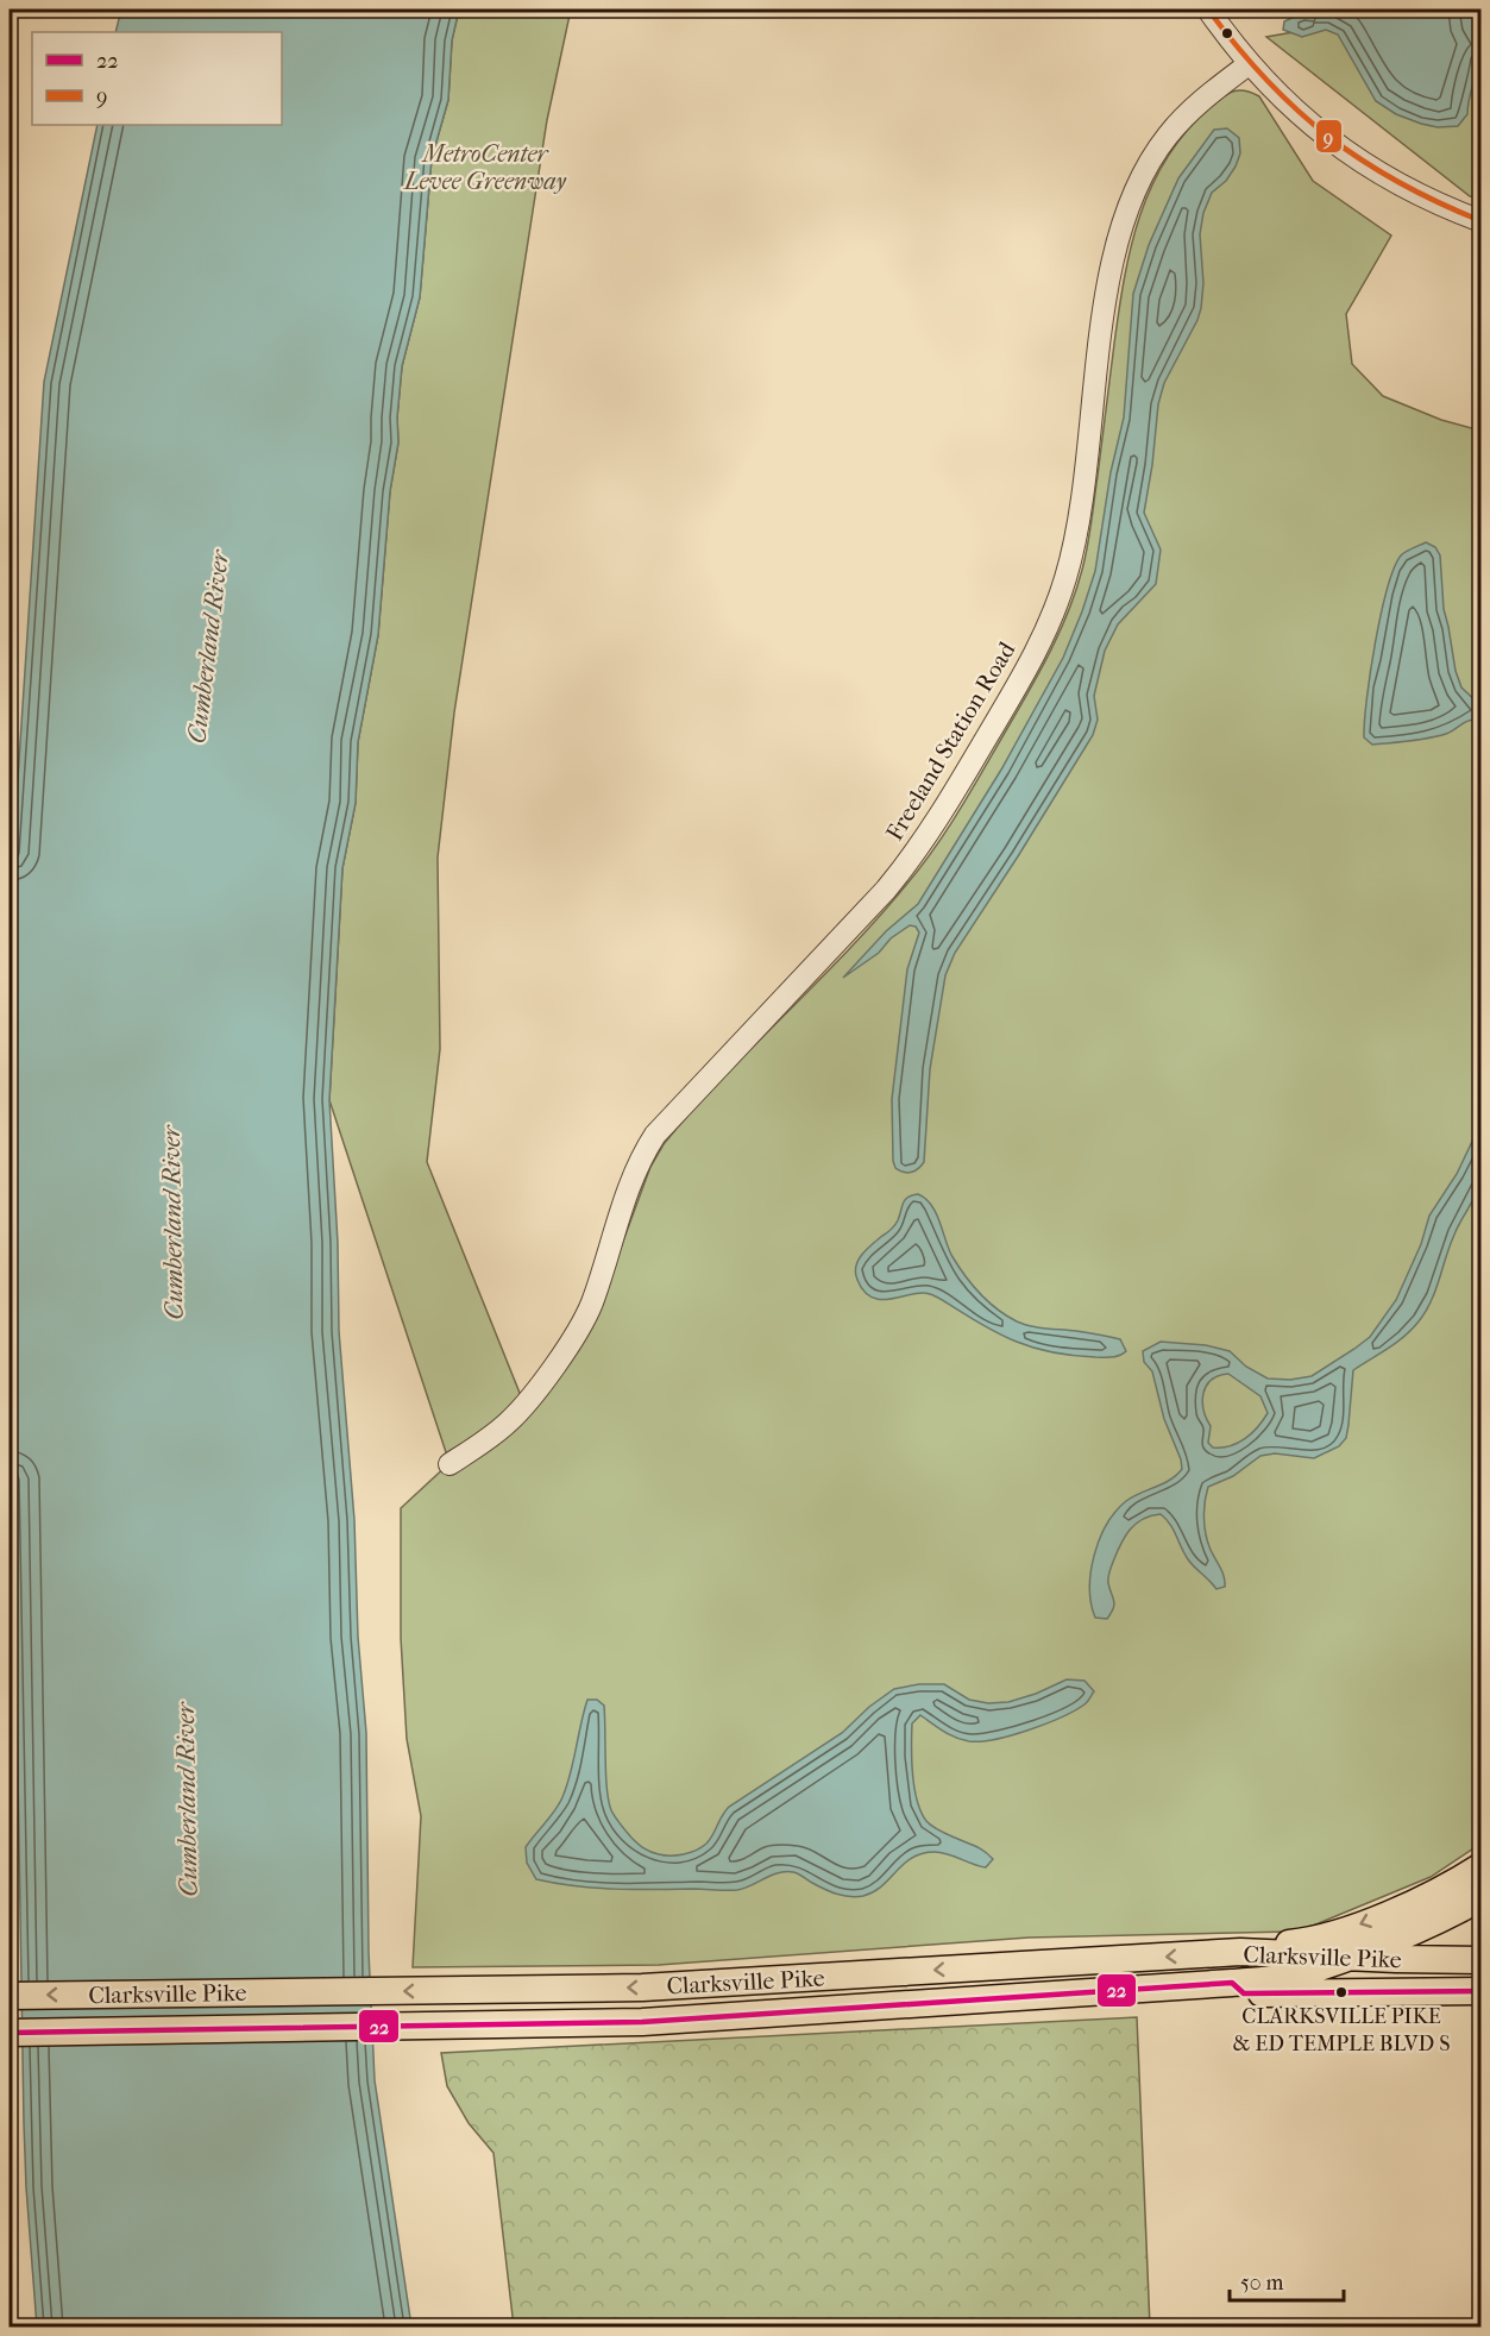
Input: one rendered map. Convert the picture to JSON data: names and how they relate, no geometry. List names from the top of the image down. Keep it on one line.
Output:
{"streets":{"main road":["Clarksville Pike"],"street":["Freeland Station Road"]},"water":["Cumberland River"],"parks":["MetroCenter Levee Greenway"],"places":["CLARKSVILLE PIKE & ED TEMPLE BLVD S"],"lines":["transit line 9","transit line 22"],"legend":["22","9"],"scale_bar":"50 m"}
